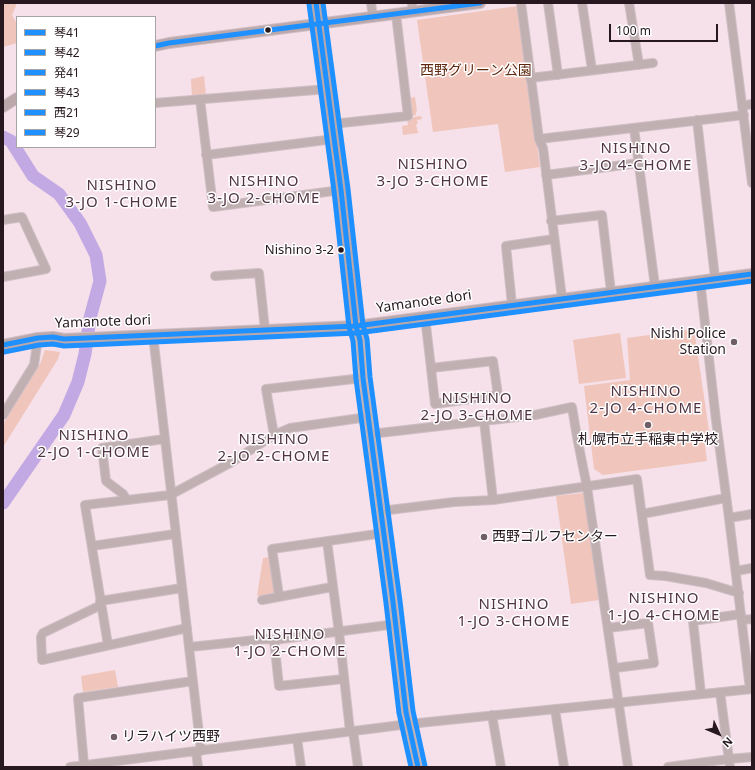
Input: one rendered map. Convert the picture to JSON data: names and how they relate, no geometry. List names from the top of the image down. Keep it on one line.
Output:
{"streets":{"main road":["Yamanote dori"]},"districts":["NISHINO 3-JO 4-CHOME","NISHINO 3-JO 3-CHOME","NISHINO 3-JO 2-CHOME","NISHINO 3-JO 1-CHOME","NISHINO 2-JO 4-CHOME","NISHINO 2-JO 3-CHOME","NISHINO 2-JO 1-CHOME","NISHINO 2-JO 2-CHOME","NISHINO 1-JO 4-CHOME","NISHINO 1-JO 3-CHOME","NISHINO 1-JO 2-CHOME"],"parks":["西野グリーン公園"],"places":["Nishino 3-2","Nishi Police Station","札幌市立手稲東中学校","西野ゴルフセンター","リラハイツ西野"],"lines":["transit line 琴41","transit line 発41","transit line 琴29","transit line 琴42","transit line 琴43","transit line 西21"],"legend":["琴41","琴42","発41","琴43","西21","琴29"],"scale_bar":"100 m","north":"bottom right"}
